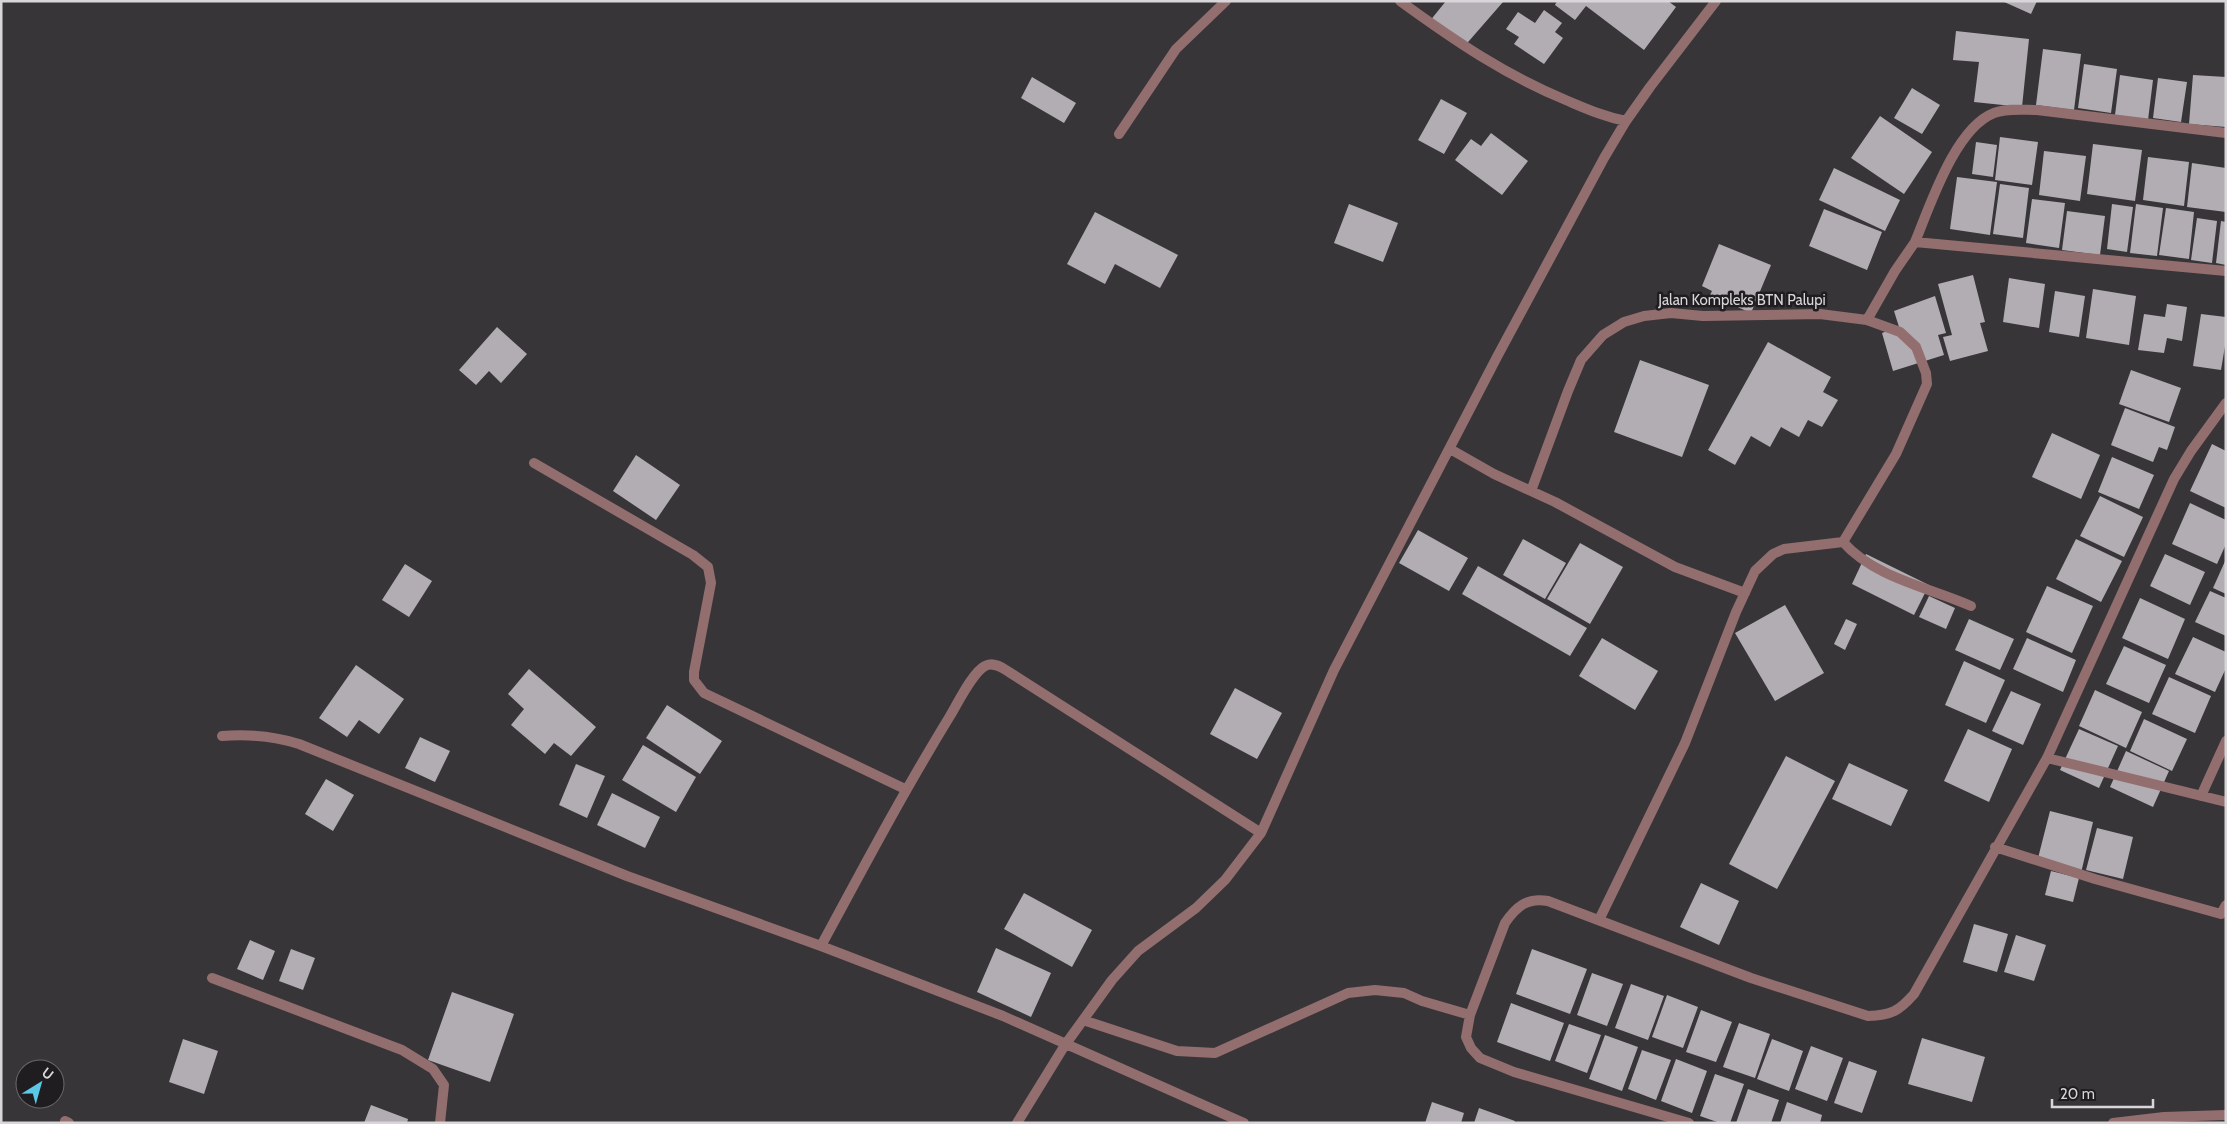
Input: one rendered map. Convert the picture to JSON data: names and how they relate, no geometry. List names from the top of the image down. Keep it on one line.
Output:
{"streets":{"street":["Jalan Kompleks BTN Palupi"]},"scale_bar":"20 m","north":"top right"}
